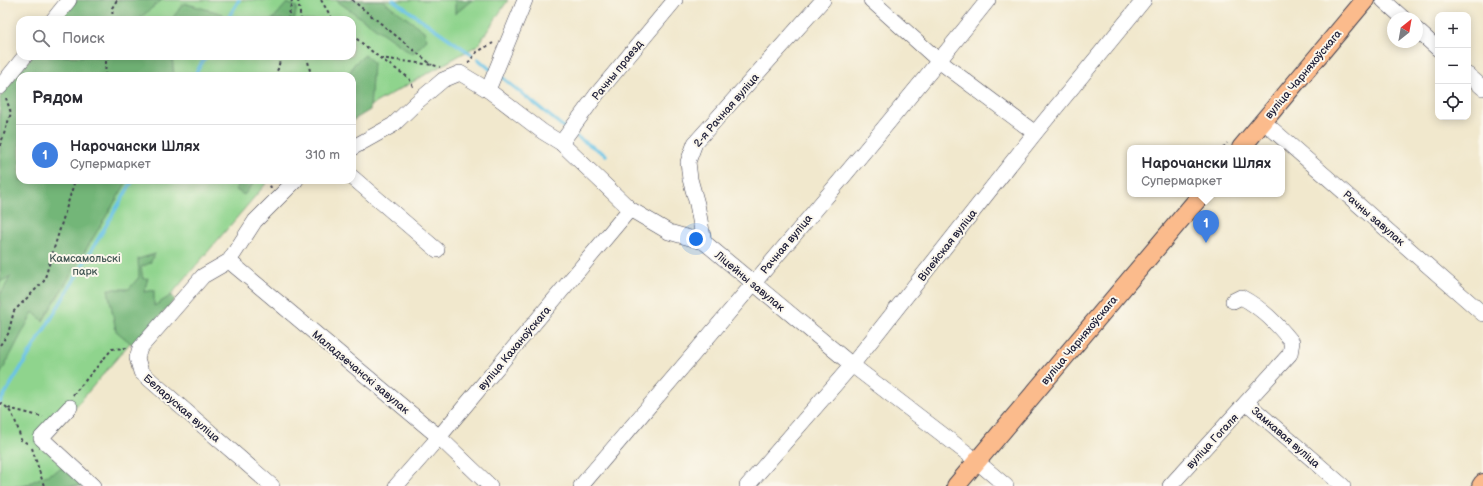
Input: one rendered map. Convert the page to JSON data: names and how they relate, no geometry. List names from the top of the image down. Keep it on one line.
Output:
{"streets":{"main road":["вуліца Чарняхоўскага"],"street":["Рачны праезд","2-я Рачная вуліца","Рачны завулак","Рачная вуліца","Вілейская вуліца","Ліцейны завулак","вуліца Каханоўскага","Маладзечанскі завулак","Беларуская вуліца","Замкавая вуліца","вуліца Гогаля"]},"crossings":[["Рачны праезд","Ліцейны завулак"],["вуліца Чарняхоўскага","Рачны завулак"],["вуліца Чарняхоўскага","Ліцейны завулак"],["2-я Рачная вуліца","Ліцейны завулак"],["Рачная вуліца","Ліцейны завулак"],["Вілейская вуліца","Ліцейны завулак"],["Ліцейны завулак","вуліца Каханоўскага"],["вуліца Каханоўскага","Маладзечанскі завулак"],["Замкавая вуліца","вуліца Гогаля"]],"parks":["Камсамольскі парк"],"north":"top right","page":{"map_buttons":["+","−"],"search":"Поиск","heading":"Рядом","list":[{"mark":"1","name":"Нарочански Шлях","note":"Супермаркет","value":"310 m"}],"popup":["Нарочански Шлях","Супермаркет"],"pins":"1"}}
